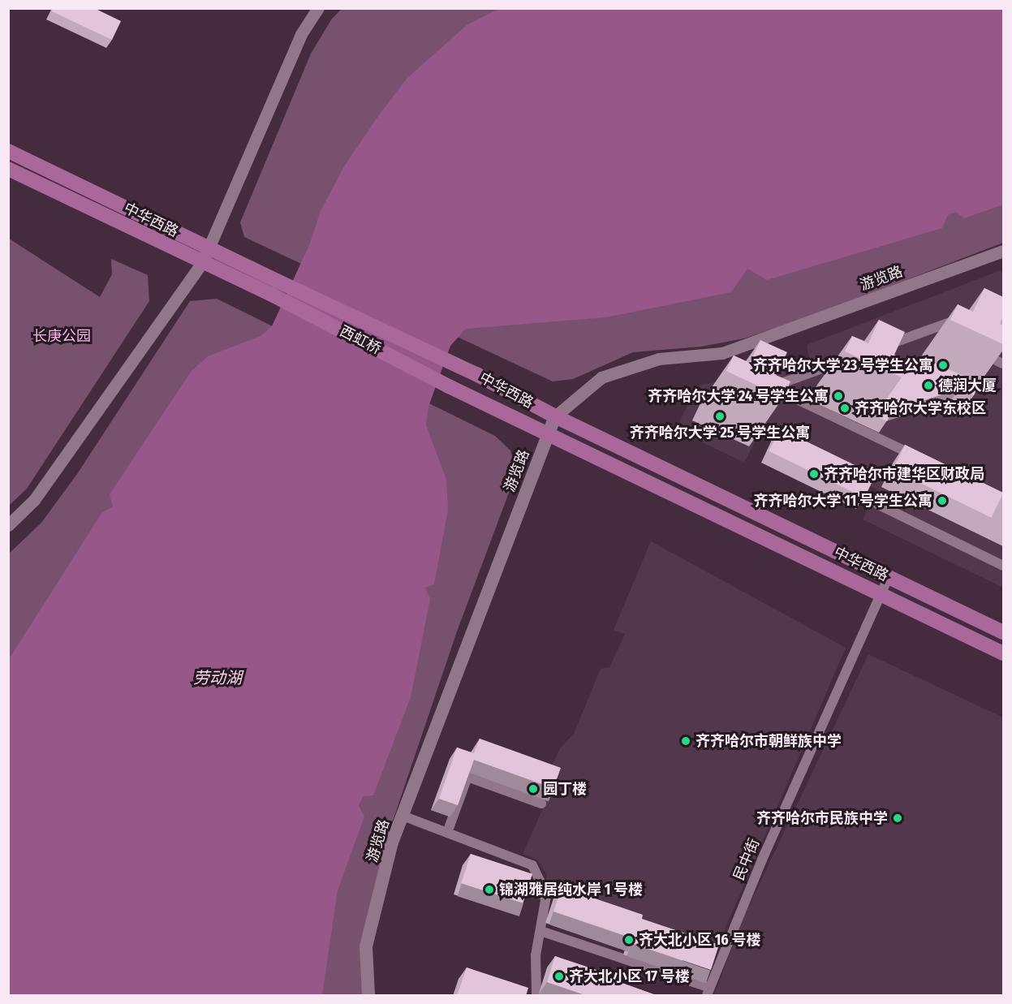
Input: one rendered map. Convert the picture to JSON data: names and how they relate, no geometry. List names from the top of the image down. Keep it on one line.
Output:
{"streets":{"main road":["中华西路","游览路","西虹桥"],"street":["民中街"]},"crossings":[["中华西路","游览路"],["中华西路","西虹桥"],["中华西路","民中街"]],"water":["劳动湖"],"parks":["长庚公园"],"places":["齐齐哈尔大学 23 号学生公寓","德润大厦","齐齐哈尔大学 24 号学生公寓","齐齐哈尔大学东校区","齐齐哈尔大学 25 号学生公寓","齐齐哈尔市建华区财政局","齐齐哈尔大学 11 号学生公寓","齐齐哈尔市朝鲜族中学","园丁楼","齐齐哈尔市民族中学","锦湖雅居纯水岸 1 号楼","齐大北小区 16 号楼","齐大北小区 17 号楼"]}
